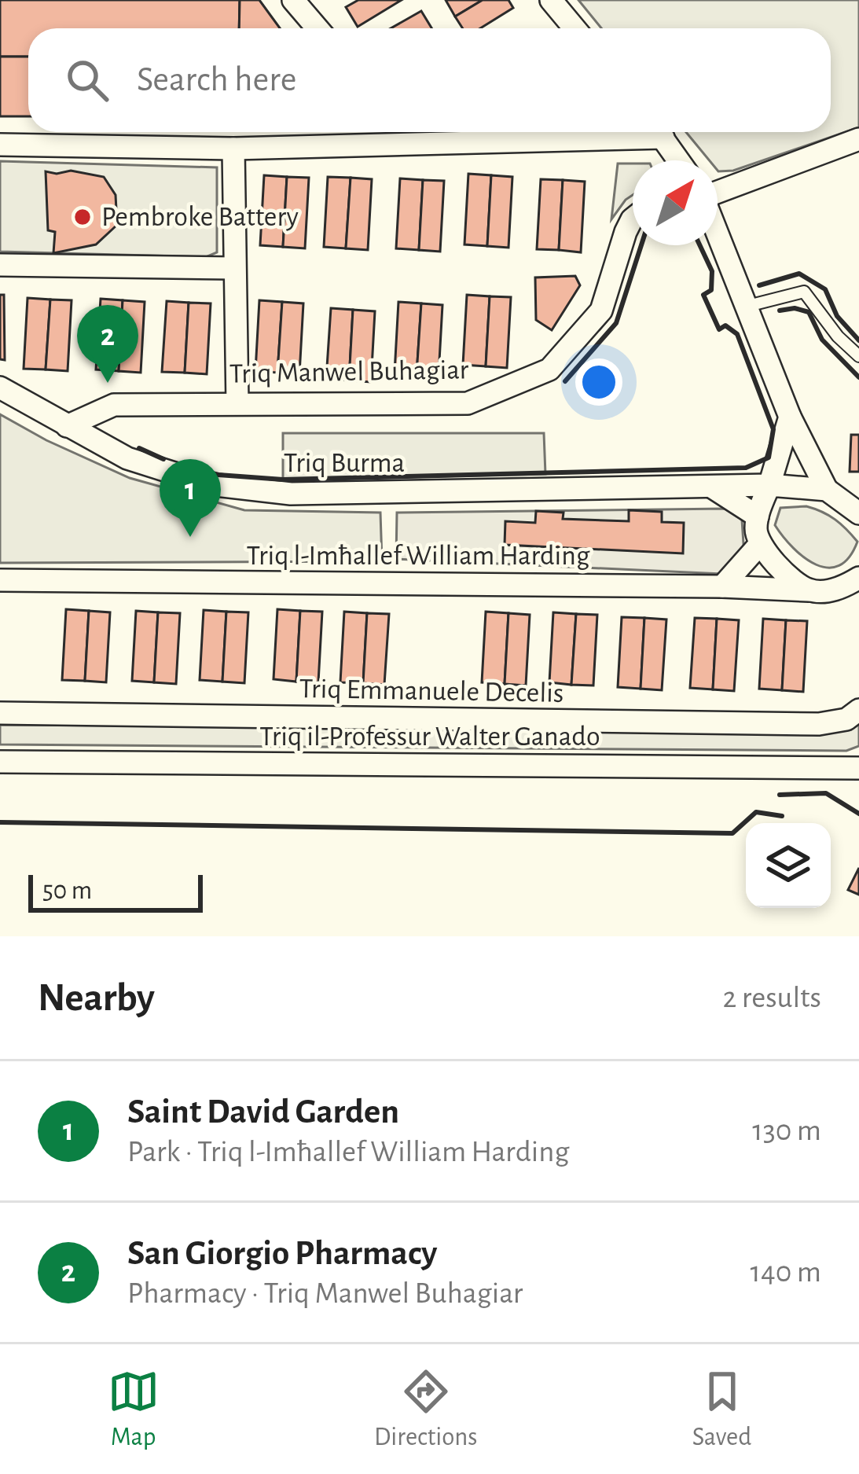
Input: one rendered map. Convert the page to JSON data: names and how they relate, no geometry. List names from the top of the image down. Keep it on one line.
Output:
{"streets":{"street":["Triq Manwel Buhagiar","Triq Burma","Triq l-Imħallef William Harding","Triq Emmanuele Decelis","Triq il-Professur Walter Ganado"]},"crossings":[["Triq Manwel Buhagiar","Triq Burma"]],"places":["Pembroke Battery"],"scale_bar":"50 m","north":"top right","page":{"search":"Search here","pins":["2","1"],"scale":"50 m","heading":["Nearby","2 results"],"list":[{"mark":"1","name":"Saint David Garden","note":"Park · Triq l-Imħallef William Harding","value":"130 m"},{"mark":"2","name":"San Giorgio Pharmacy","note":"Pharmacy · Triq Manwel Buhagiar","value":"140 m"}],"nav":["Map","Directions","Saved"]}}
